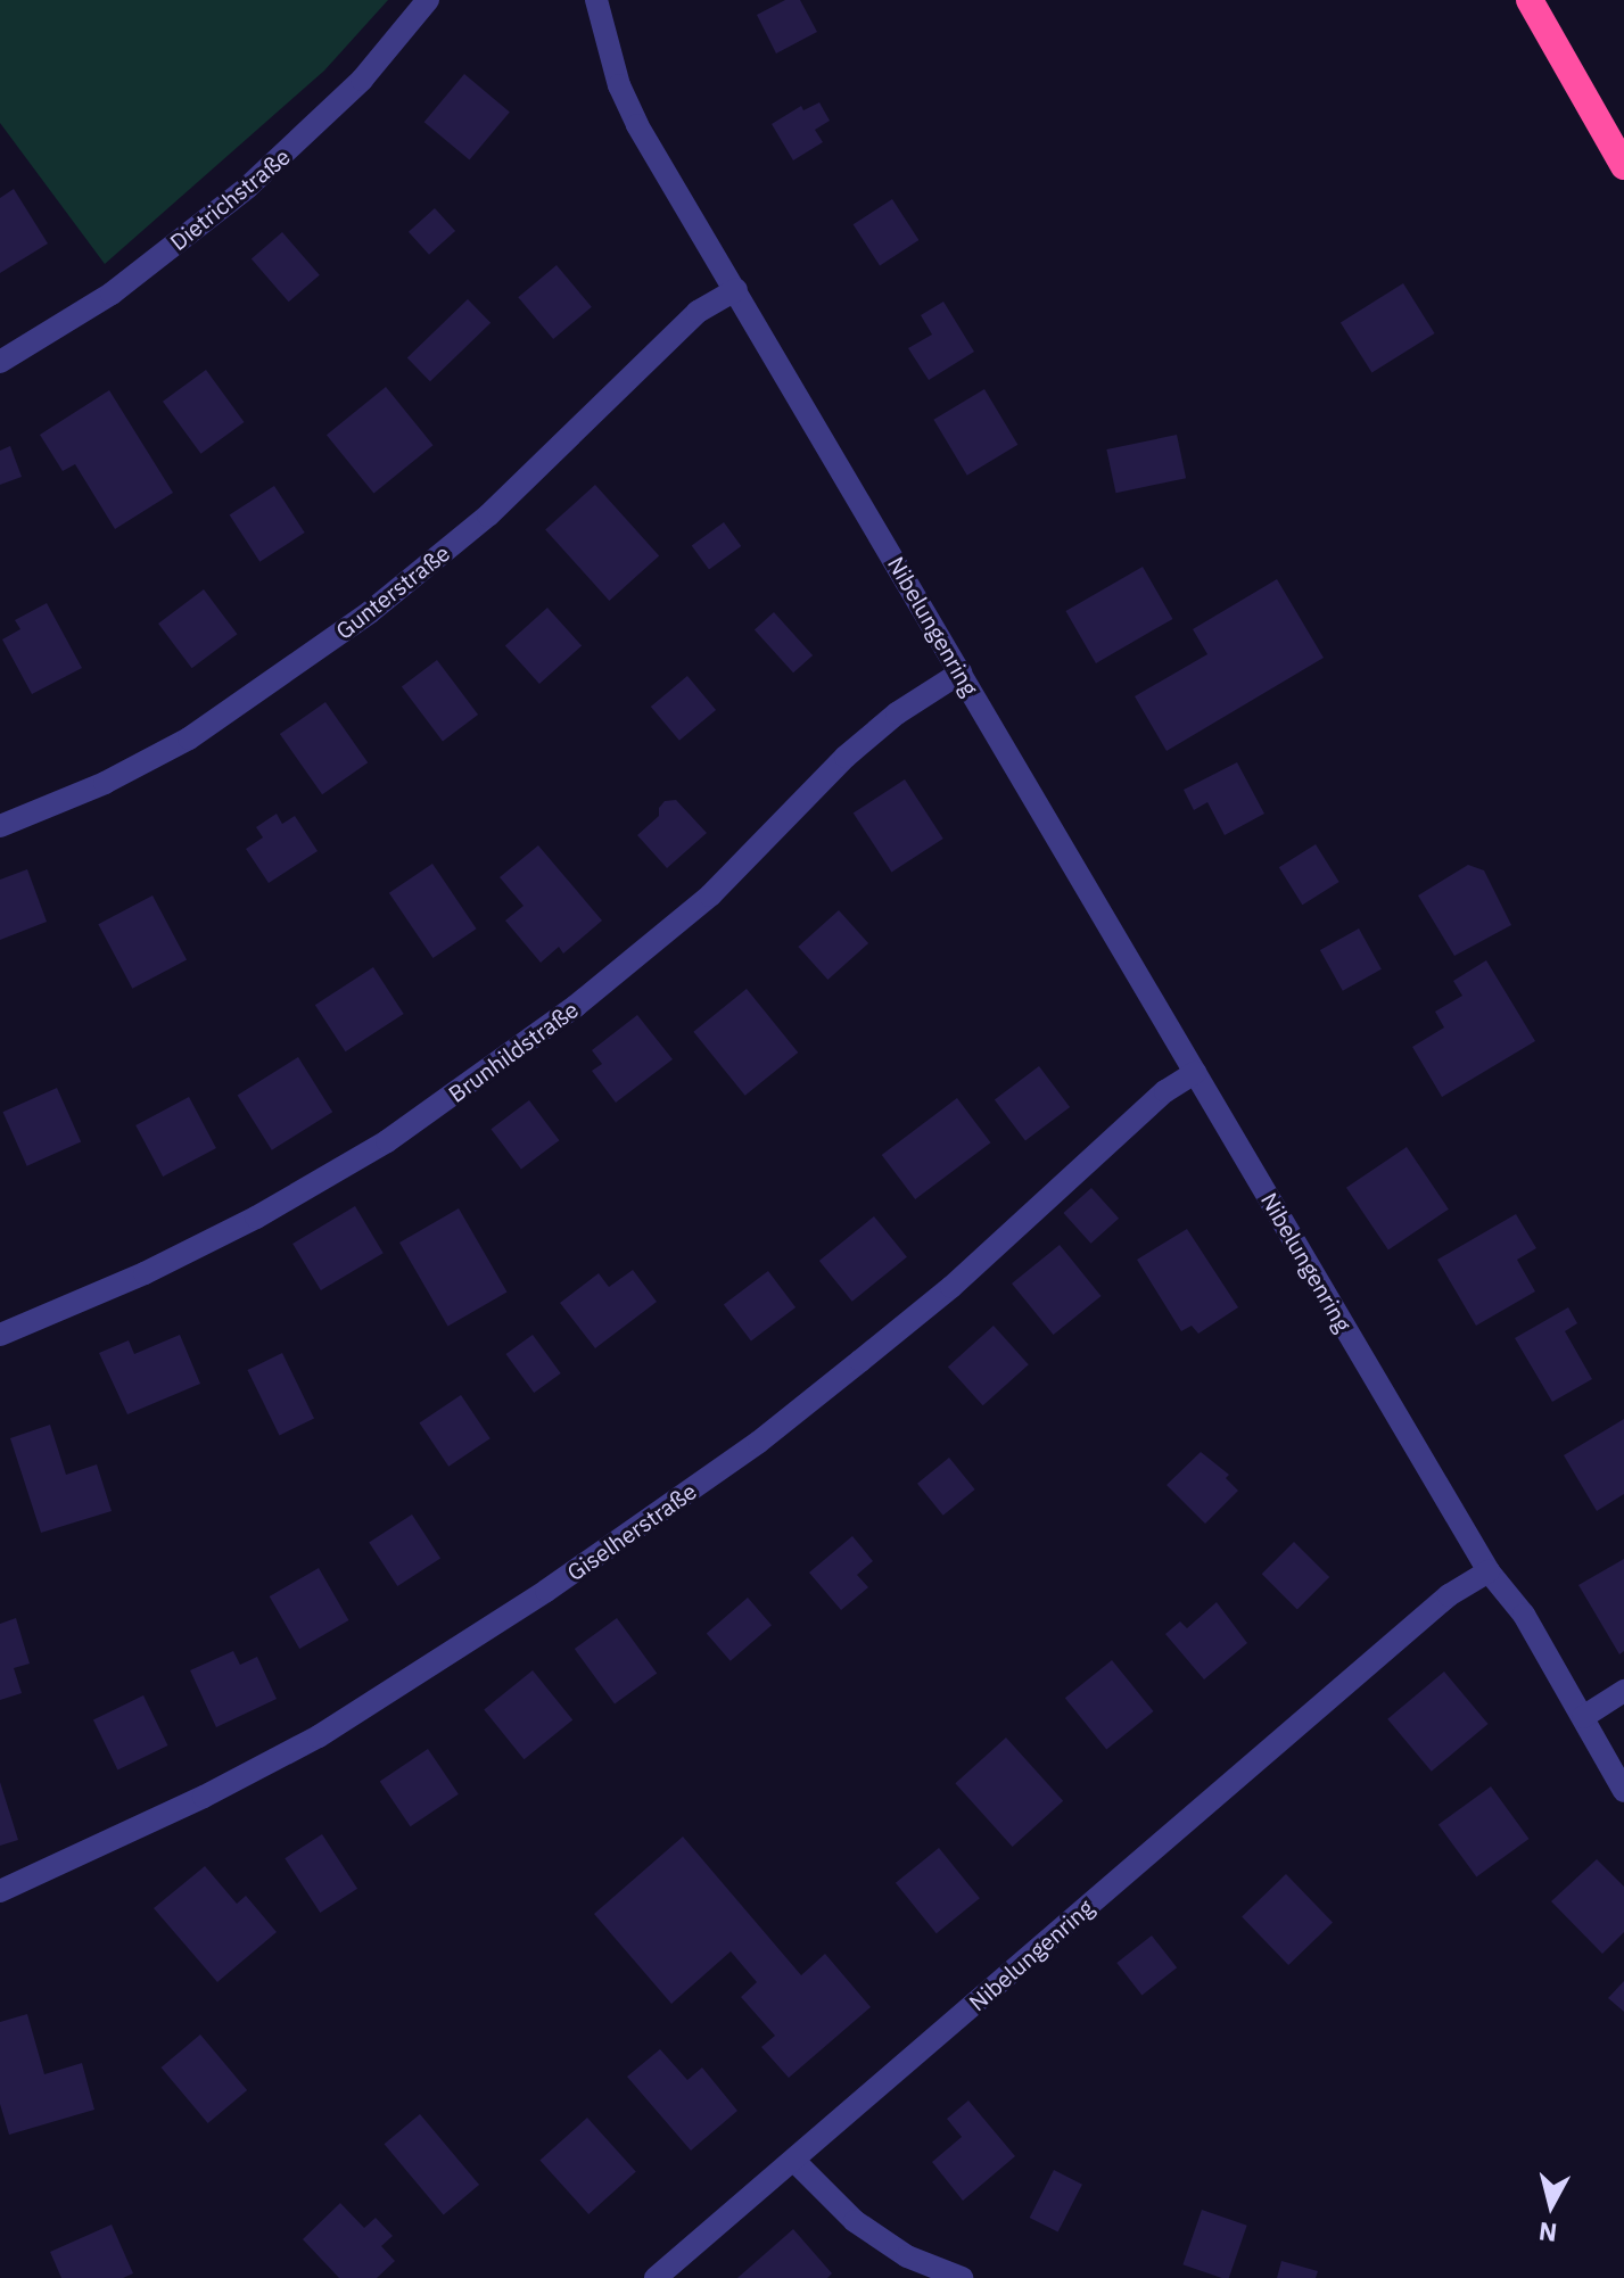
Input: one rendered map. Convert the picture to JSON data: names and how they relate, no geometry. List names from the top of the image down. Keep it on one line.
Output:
{"streets":{"street":["Dietrichstraße","Gunterstraße","Nibelungenring","Brunhildstraße","Giselherstraße"]},"crossings":[["Gunterstraße","Nibelungenring"],["Nibelungenring","Brunhildstraße"],["Nibelungenring","Giselherstraße"]],"north":"bottom"}
